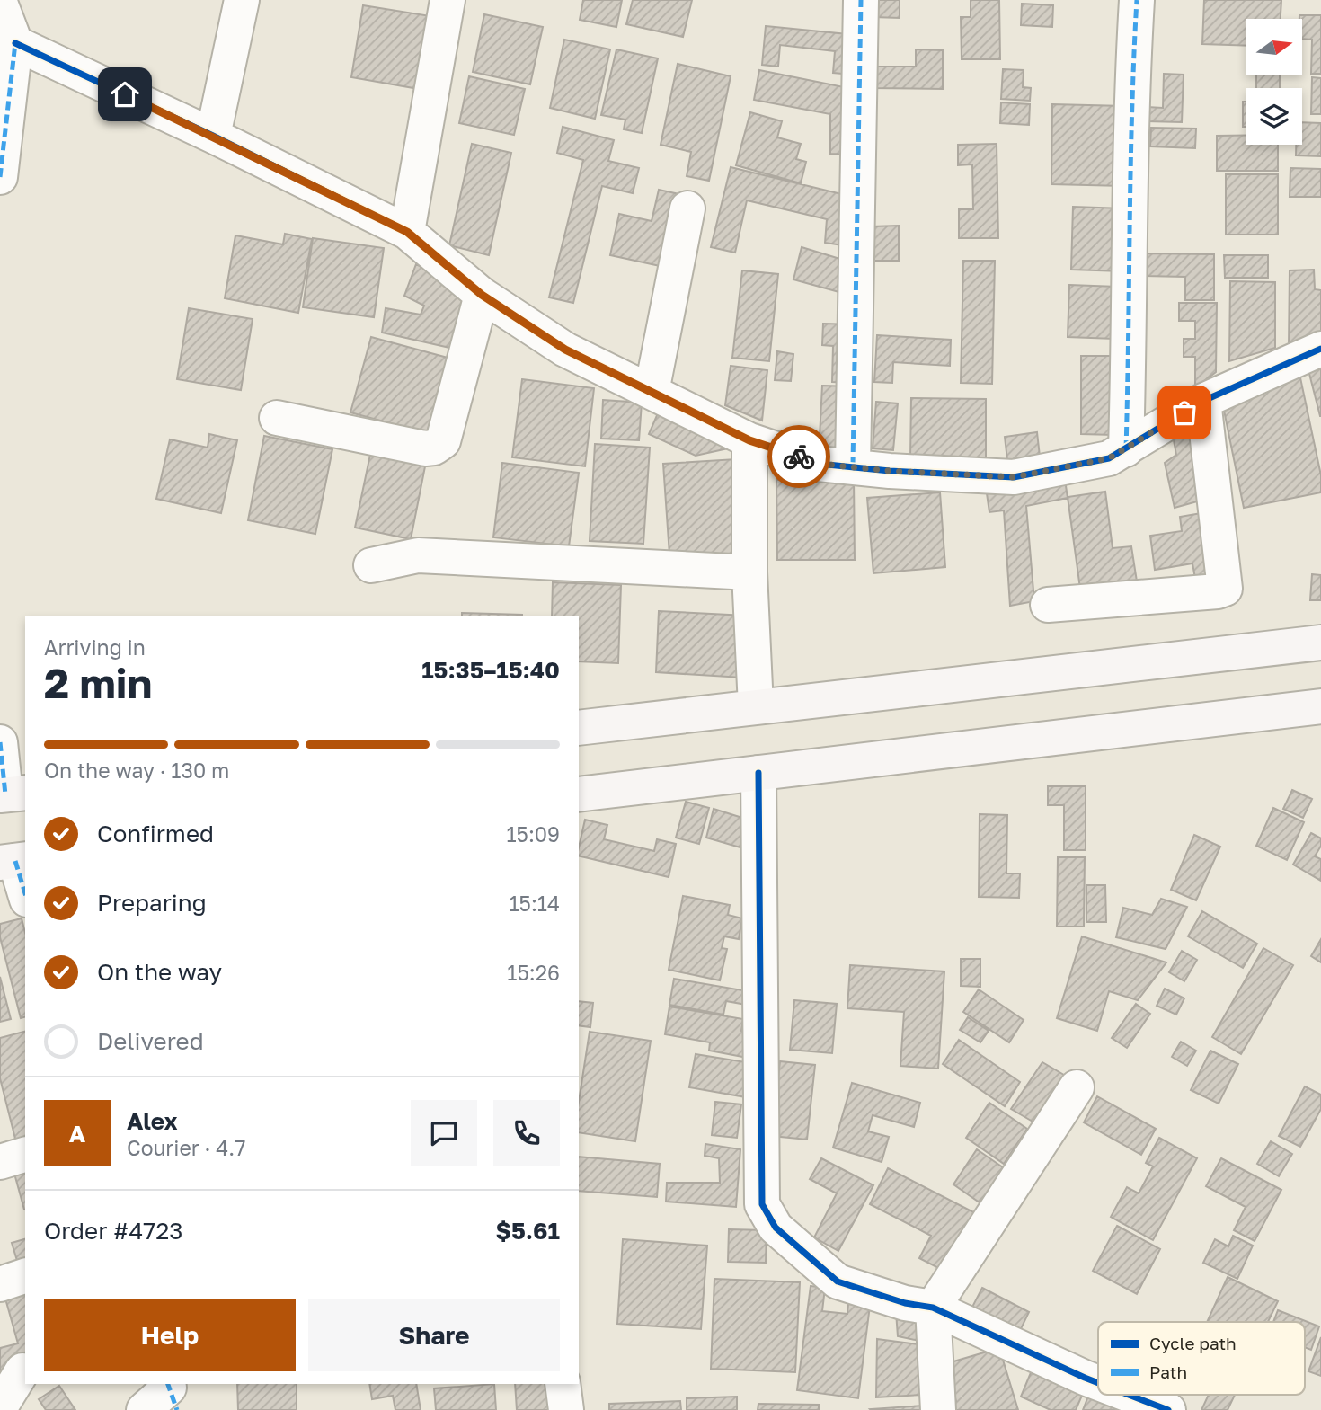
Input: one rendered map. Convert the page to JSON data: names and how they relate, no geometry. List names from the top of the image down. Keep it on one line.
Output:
{"legend":["Cycle path","Path"],"north":"right","page":{"heading":["2 min","Arriving in","15:35–15:40"],"panel":["Alex","Courier · 4.7","Order #4723","$5.61"],"bar":"On the way · 130 m","list":[["Confirmed","15:09"],["Preparing","15:14"],["On the way","15:26"],"Delivered"],"round":"A","buttons":["Help","Share"]}}
